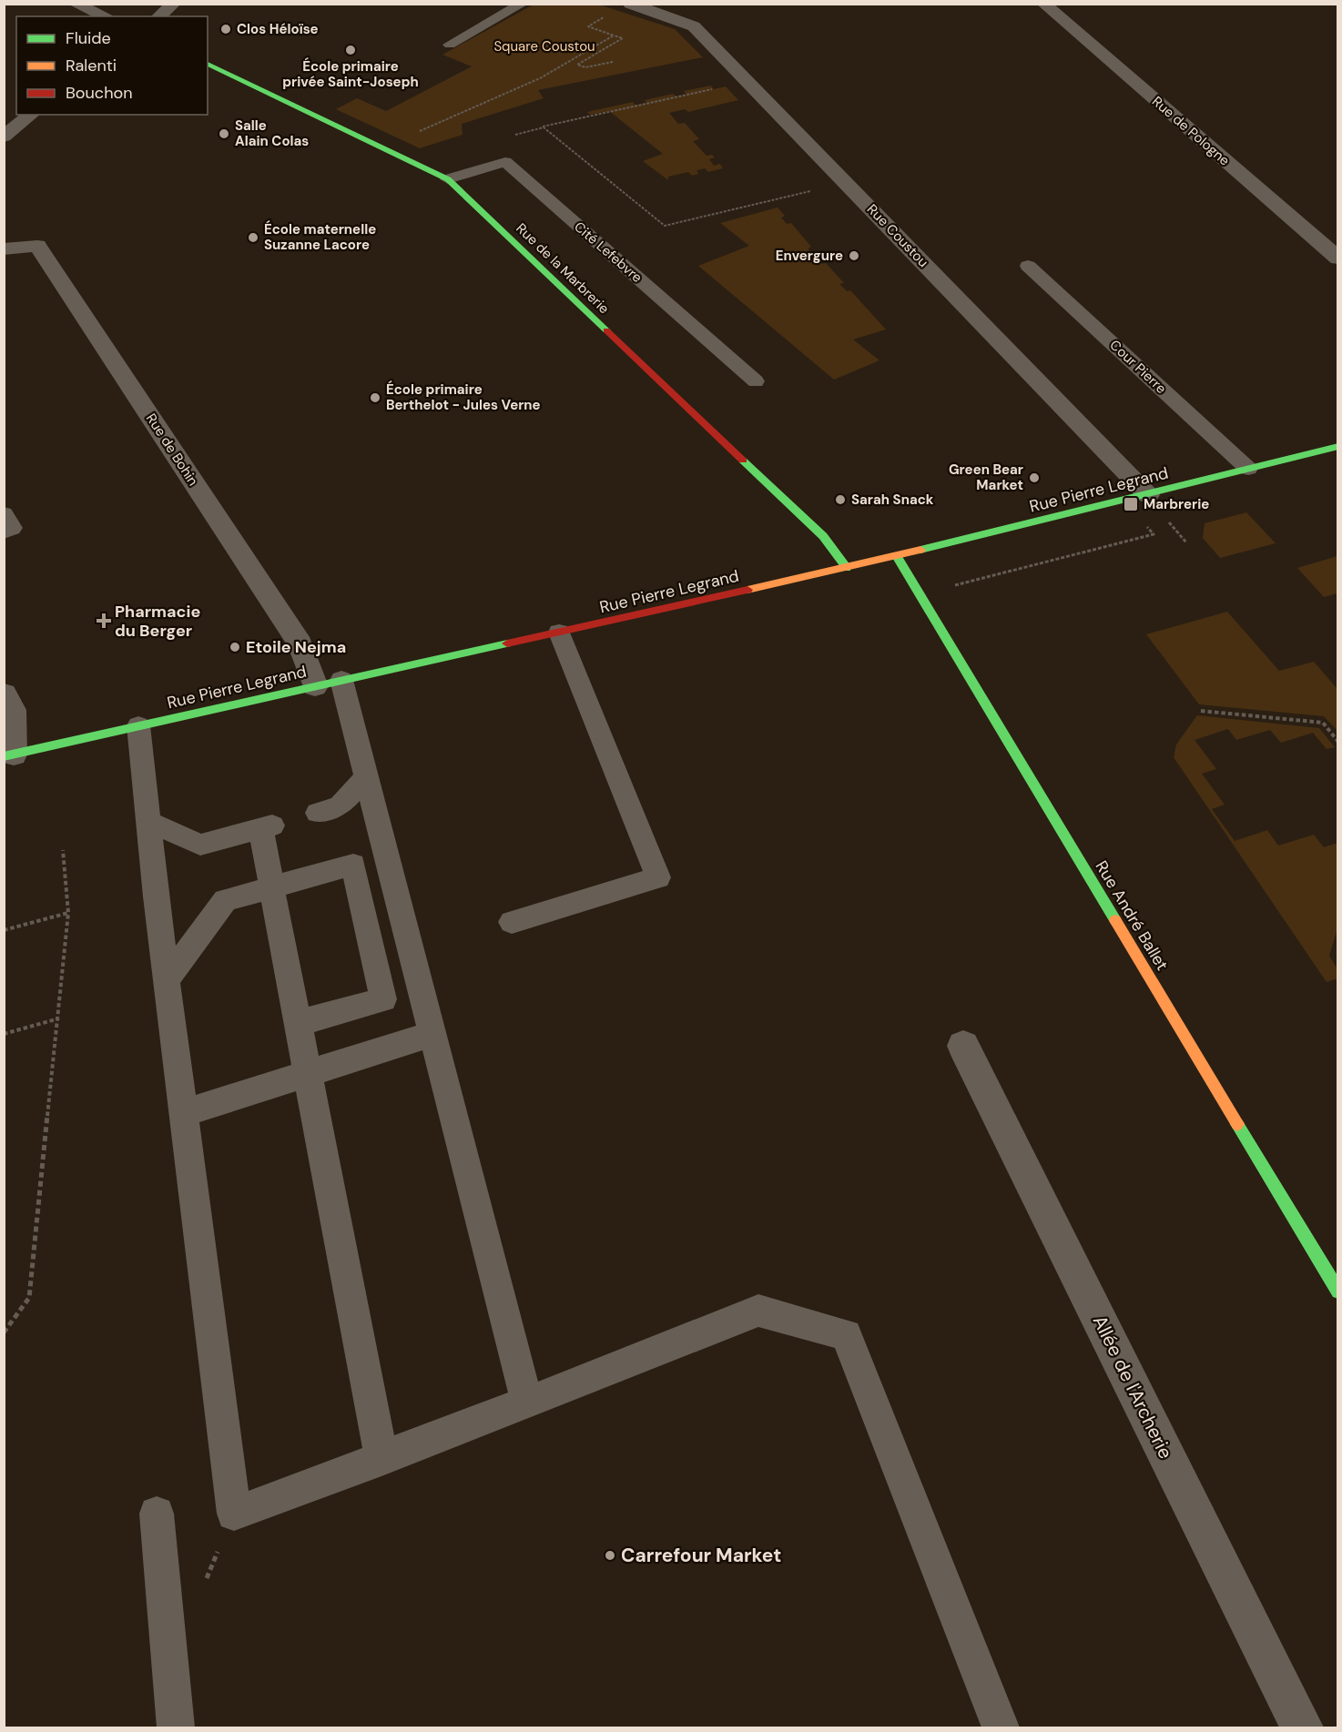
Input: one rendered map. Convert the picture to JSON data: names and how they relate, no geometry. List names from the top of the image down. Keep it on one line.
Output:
{"streets":{"street":["Rue de Pologne","Rue Coustou","Rue de la Marbrerie","Rue de Bohin","Rue Pierre Legrand","Rue André Ballet","Allée de l'Archerie"],"lane":["Cité Lefebvre","Cour Pierre"]},"crossings":[["Rue Coustou","Rue Pierre Legrand"],["Cité Lefebvre","Rue de la Marbrerie"],["Rue de la Marbrerie","Rue Pierre Legrand"],["Cour Pierre","Rue Pierre Legrand"],["Rue de Bohin","Rue Pierre Legrand"],["Rue Pierre Legrand","Rue André Ballet"]],"parks":["Square Coustou"],"places":{"other":["Clos Héloïse","École primaire privée Saint-Joseph","Salle Alain Colas","École maternelle Suzanne Lacore","Envergure","École primaire Berthelot - Jules Verne","Green Bear Market","Sarah Snack","Etoile Nejma","Carrefour Market"],"transit":["Marbrerie"],"health":["Pharmacie du Berger"]},"legend":["Fluide","Ralenti","Bouchon"]}
